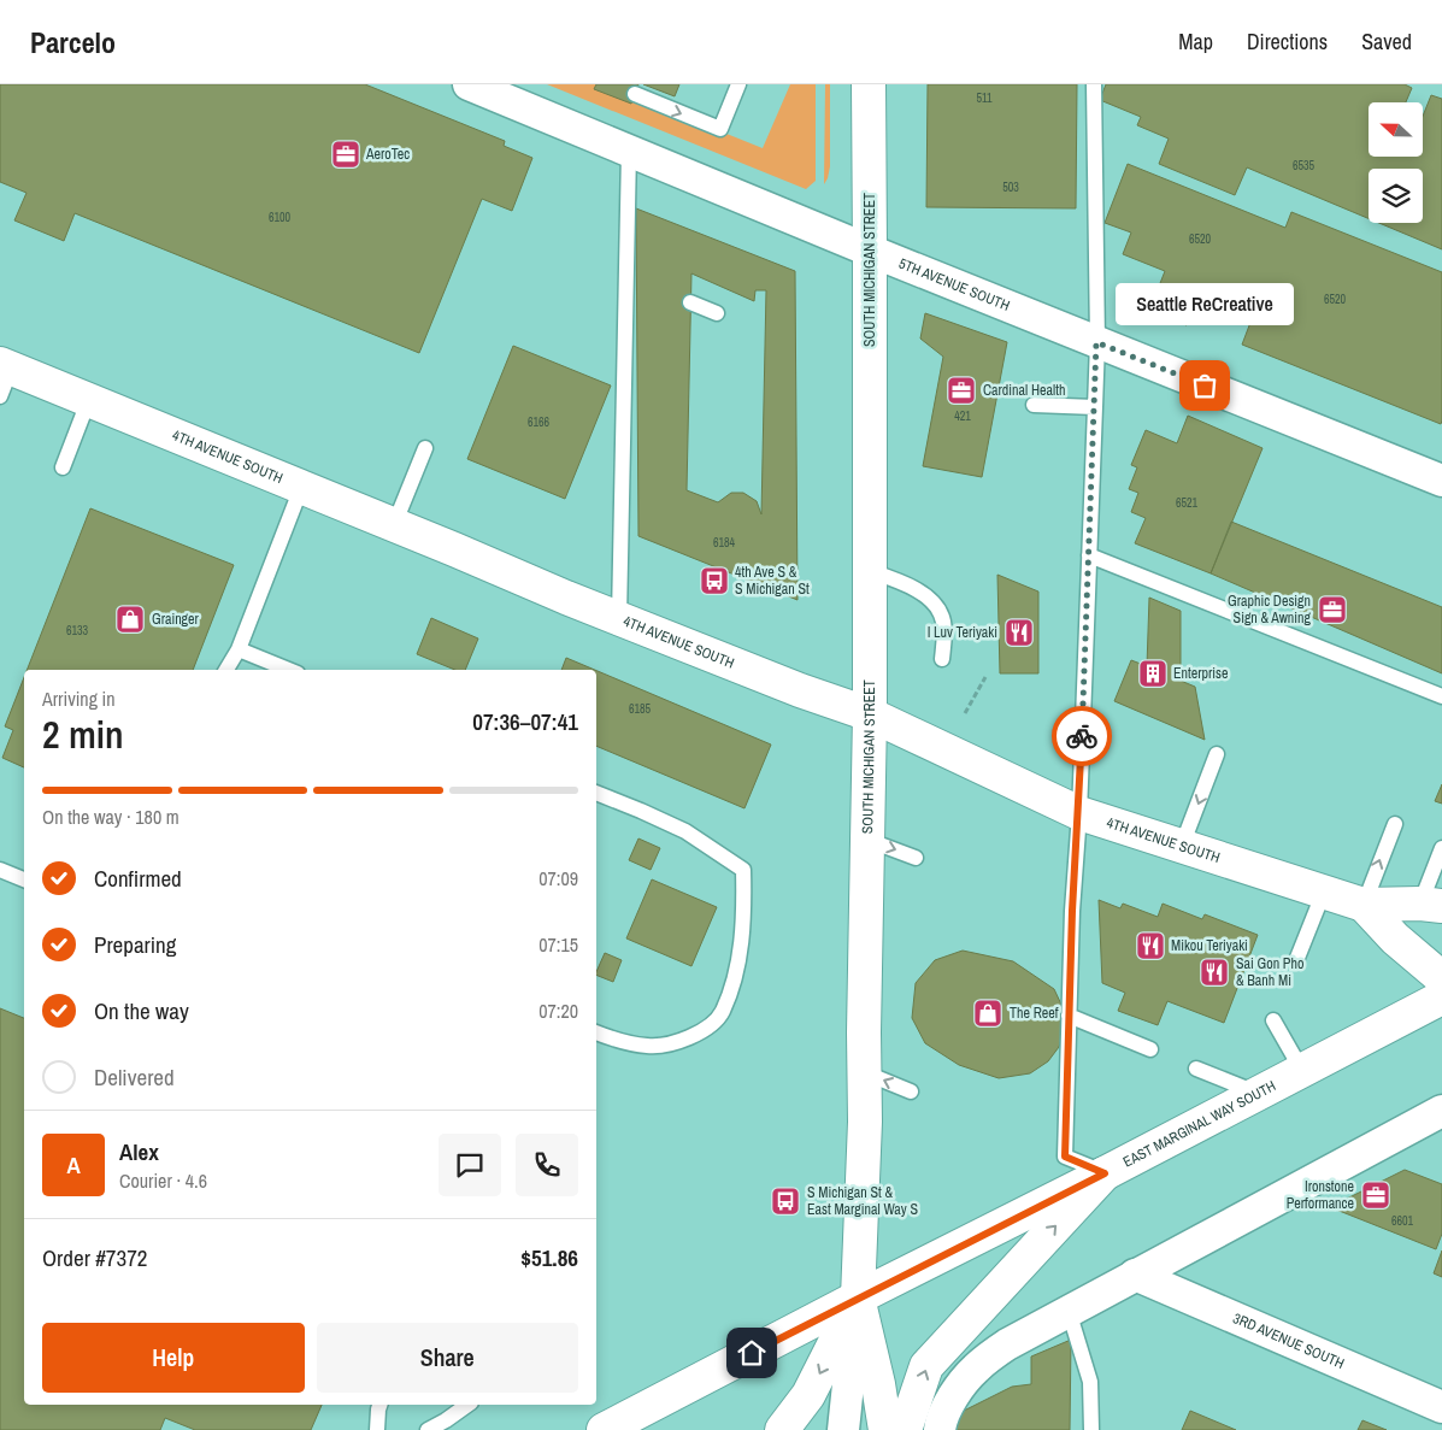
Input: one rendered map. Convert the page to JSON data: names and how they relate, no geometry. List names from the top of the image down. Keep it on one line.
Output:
{"streets":{"main road":["SOUTH MICHIGAN STREET","4TH AVENUE SOUTH","EAST MARGINAL WAY SOUTH"],"street":["5TH AVENUE SOUTH","3RD AVENUE SOUTH"]},"crossings":[["SOUTH MICHIGAN STREET","5TH AVENUE SOUTH"],["SOUTH MICHIGAN STREET","4TH AVENUE SOUTH"],["SOUTH MICHIGAN STREET","EAST MARGINAL WAY SOUTH"]],"places":{"office":["AeroTec","Cardinal Health","Graphic Design Sign & Awning","Ironstone Performance"],"other":["Seattle ReCreative"],"bus stop":["4th Ave S & S Michigan St","S Michigan St & East Marginal Way S"],"shop":["Grainger","The Reef"],"restaurant":["I Luv Teriyaki","Mikou Teriyaki","Sai Gon Pho & Banh Mi"],"building":["Enterprise"]},"house_numbers":["511","6535","503","6100","6520","6520","421","6166","6521","6184","6133","6185","6601"],"north":"left","page":{"header":"Parcelo","nav":["Map","Directions","Saved"],"bubble":"Seattle ReCreative","heading":["2 min","Arriving in","07:36–07:41"],"panel":["Alex","Courier · 4.6","Order #7372","$51.86"],"bar":"On the way · 180 m","list":[["Confirmed","07:09"],["Preparing","07:15"],["On the way","07:20"],"Delivered"],"round":"A","buttons":["Help","Share"]}}
